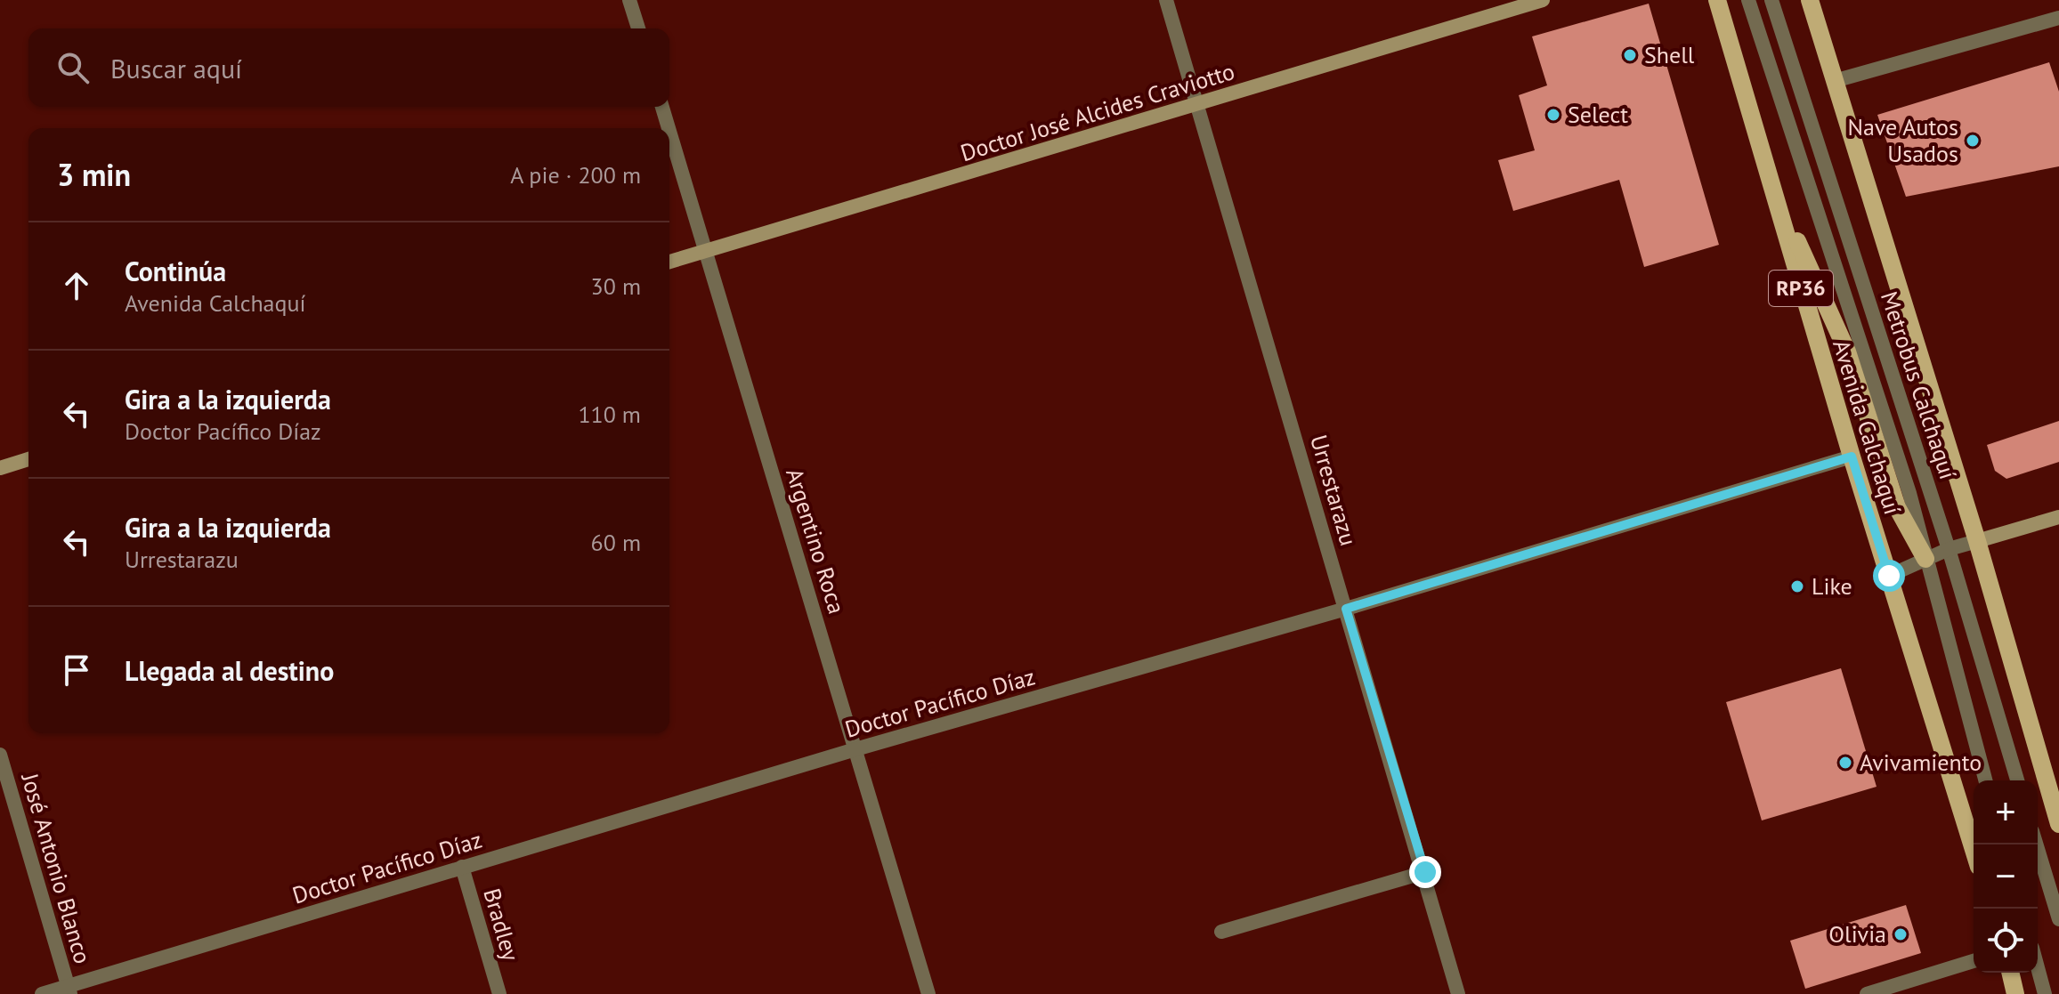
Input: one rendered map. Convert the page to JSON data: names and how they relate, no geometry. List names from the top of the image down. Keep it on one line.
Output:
{"streets":{"main road":["Doctor José Alcides Craviotto","RP36","Avenida Calchaquí"],"street":["Metrobus Calchaquí","Urrestarazu","Argentino Roca","Doctor Pacífico Díaz","José Antonio Blanco","Bradley"]},"crossings":[["Doctor José Alcides Craviotto","Urrestarazu"],["Doctor José Alcides Craviotto","Argentino Roca"],["Avenida Calchaquí","Doctor Pacífico Díaz"],["Urrestarazu","Doctor Pacífico Díaz"],["Argentino Roca","Doctor Pacífico Díaz"],["Doctor Pacífico Díaz","José Antonio Blanco"],["Doctor Pacífico Díaz","Bradley"]],"places":["Shell","Select","Nave Autos Usados","Like","Avivamiento","Olivia"],"page":{"search":"Buscar aquí","heading":["3 min","A pie · 200 m"],"list":[["Continúa","Avenida Calchaquí","30 m"],["Gira a la izquierda","Doctor Pacífico Díaz","110 m"],["Gira a la izquierda","Urrestarazu","60 m"],"Llegada al destino"],"map_buttons":["+","−"]}}
